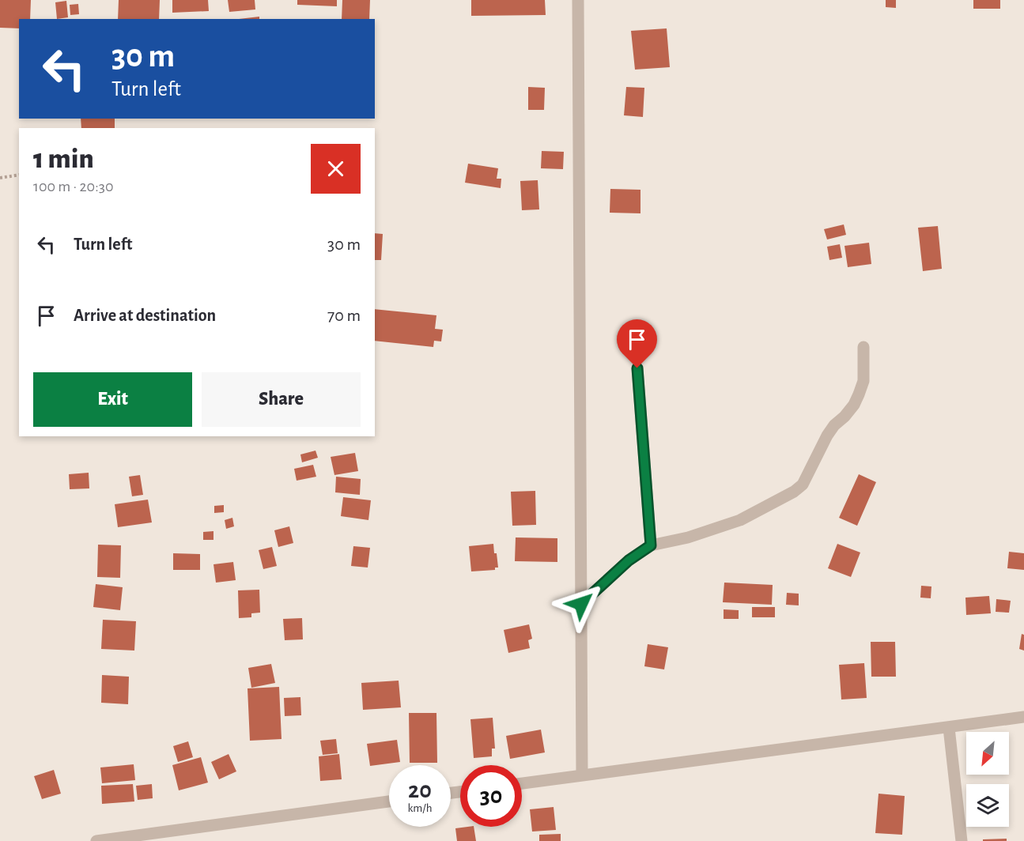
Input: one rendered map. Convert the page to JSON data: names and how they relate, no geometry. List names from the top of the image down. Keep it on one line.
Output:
{"north":"bottom left","page":{"turn":["30 m","Turn left"],"heading":["1 min","100 m · 20:30"],"list":[{"name":"Turn left","value":"30 m"},{"name":"Arrive at destination","value":"70 m"}],"buttons":["Exit","Share"],"speed":"20 km/h","limit":"30"}}
